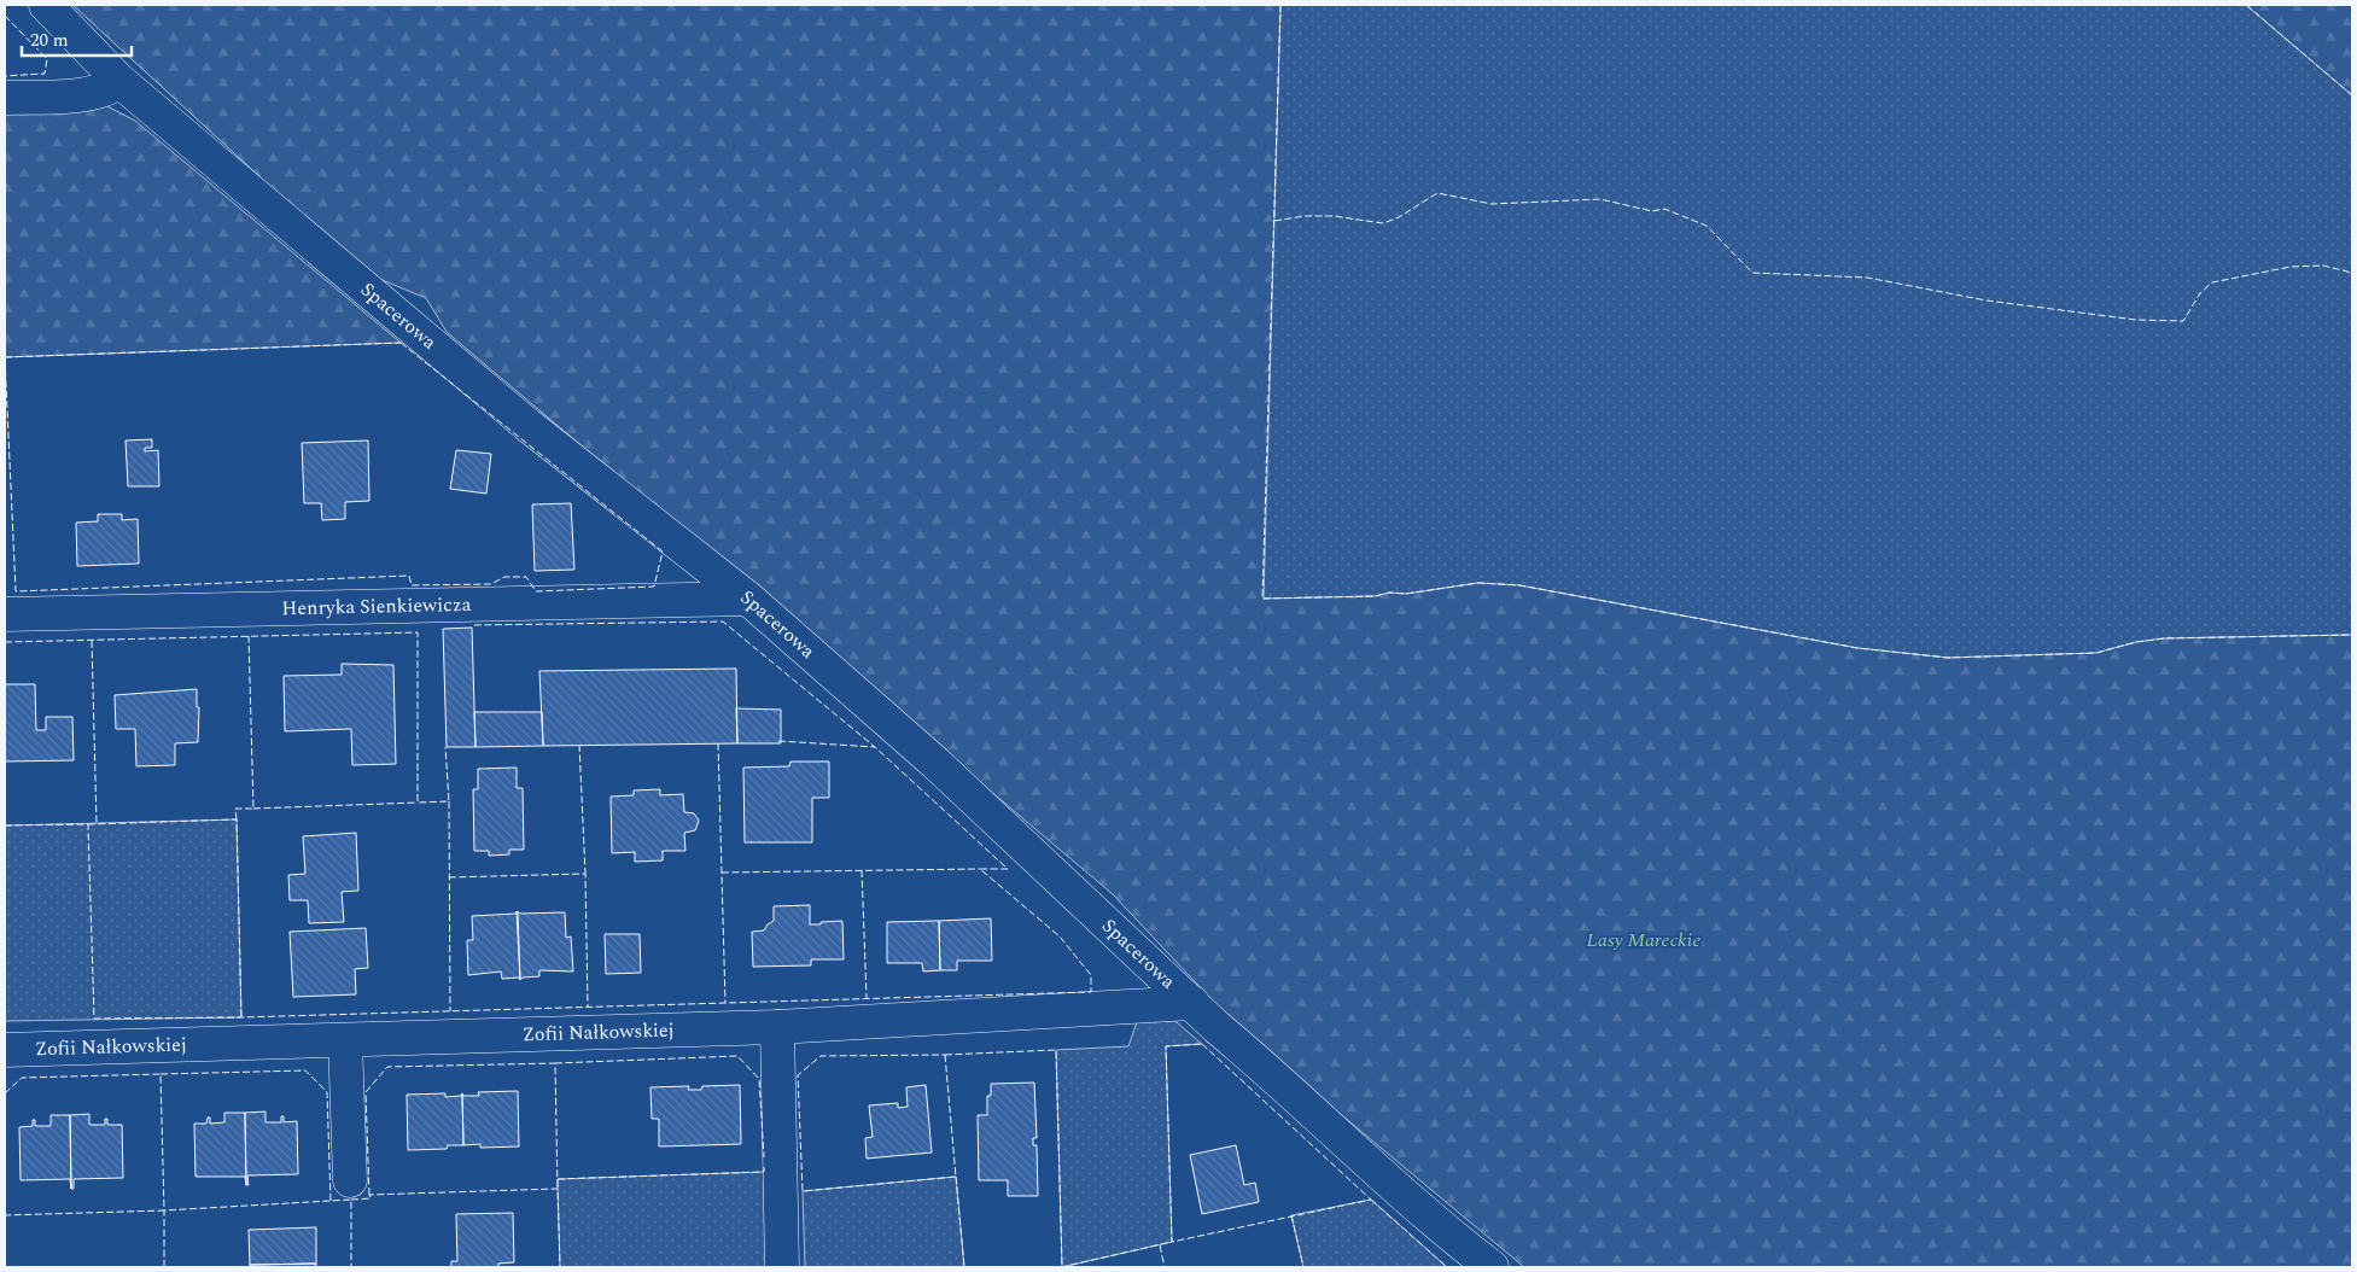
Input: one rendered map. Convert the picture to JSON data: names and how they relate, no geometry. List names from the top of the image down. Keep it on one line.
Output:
{"streets":{"street":["Spacerowa","Henryka Sienkiewicza","Zofii Nałkowskiej"]},"crossings":[["Spacerowa","Henryka Sienkiewicza"],["Spacerowa","Zofii Nałkowskiej"]],"parks":["Lasy Mareckie"],"scale_bar":"20 m"}
